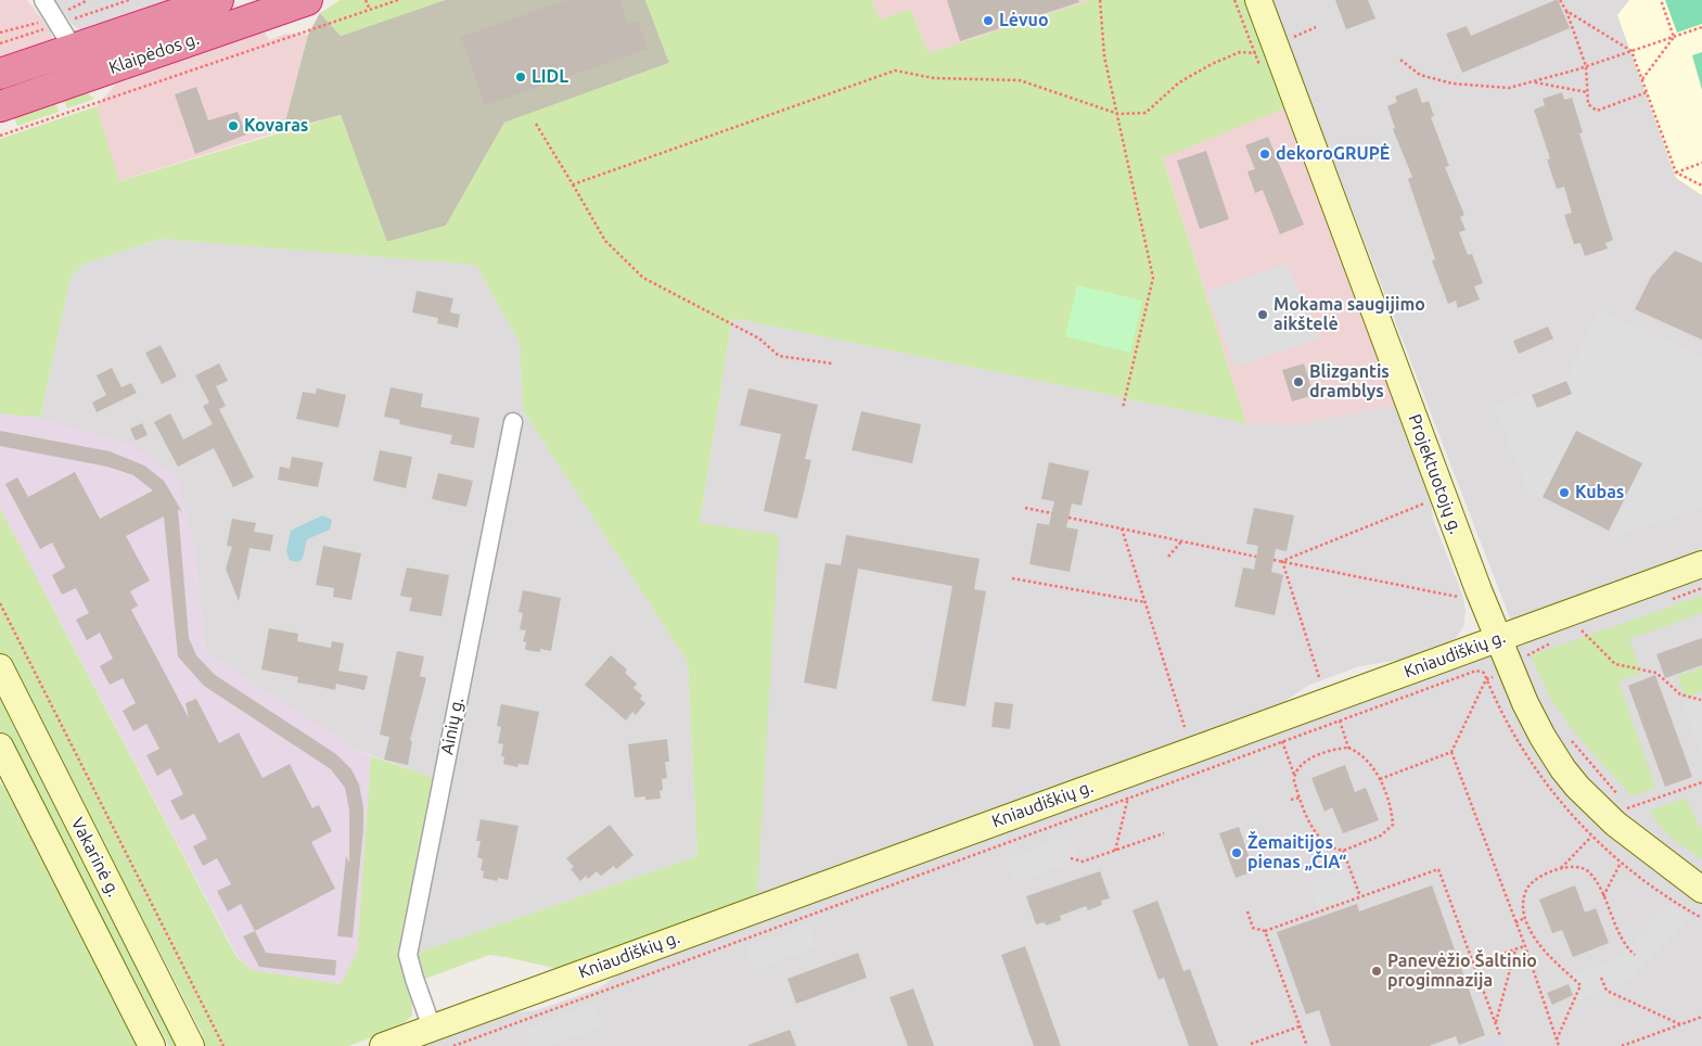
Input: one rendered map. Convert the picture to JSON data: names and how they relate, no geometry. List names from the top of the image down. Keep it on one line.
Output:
{"streets":{"highway":["Klaipėdos g."],"main road":["Projektuotojų g.","Kniaudiškių g.","Vakarinė g."],"street":["Ainių g."]},"crossings":[["Projektuotojų g.","Kniaudiškių g."],["Kniaudiškių g.","Ainių g."]],"places":["Lėvuo","LIDL","Kovaras","dekoroGRUPĖ","Mokama saugijimo aikštelė","Blizgantis dramblys","Kubas","Žemaitijos pienas „ČIA“","Panevėžio Šaltinio progimnazija"]}
